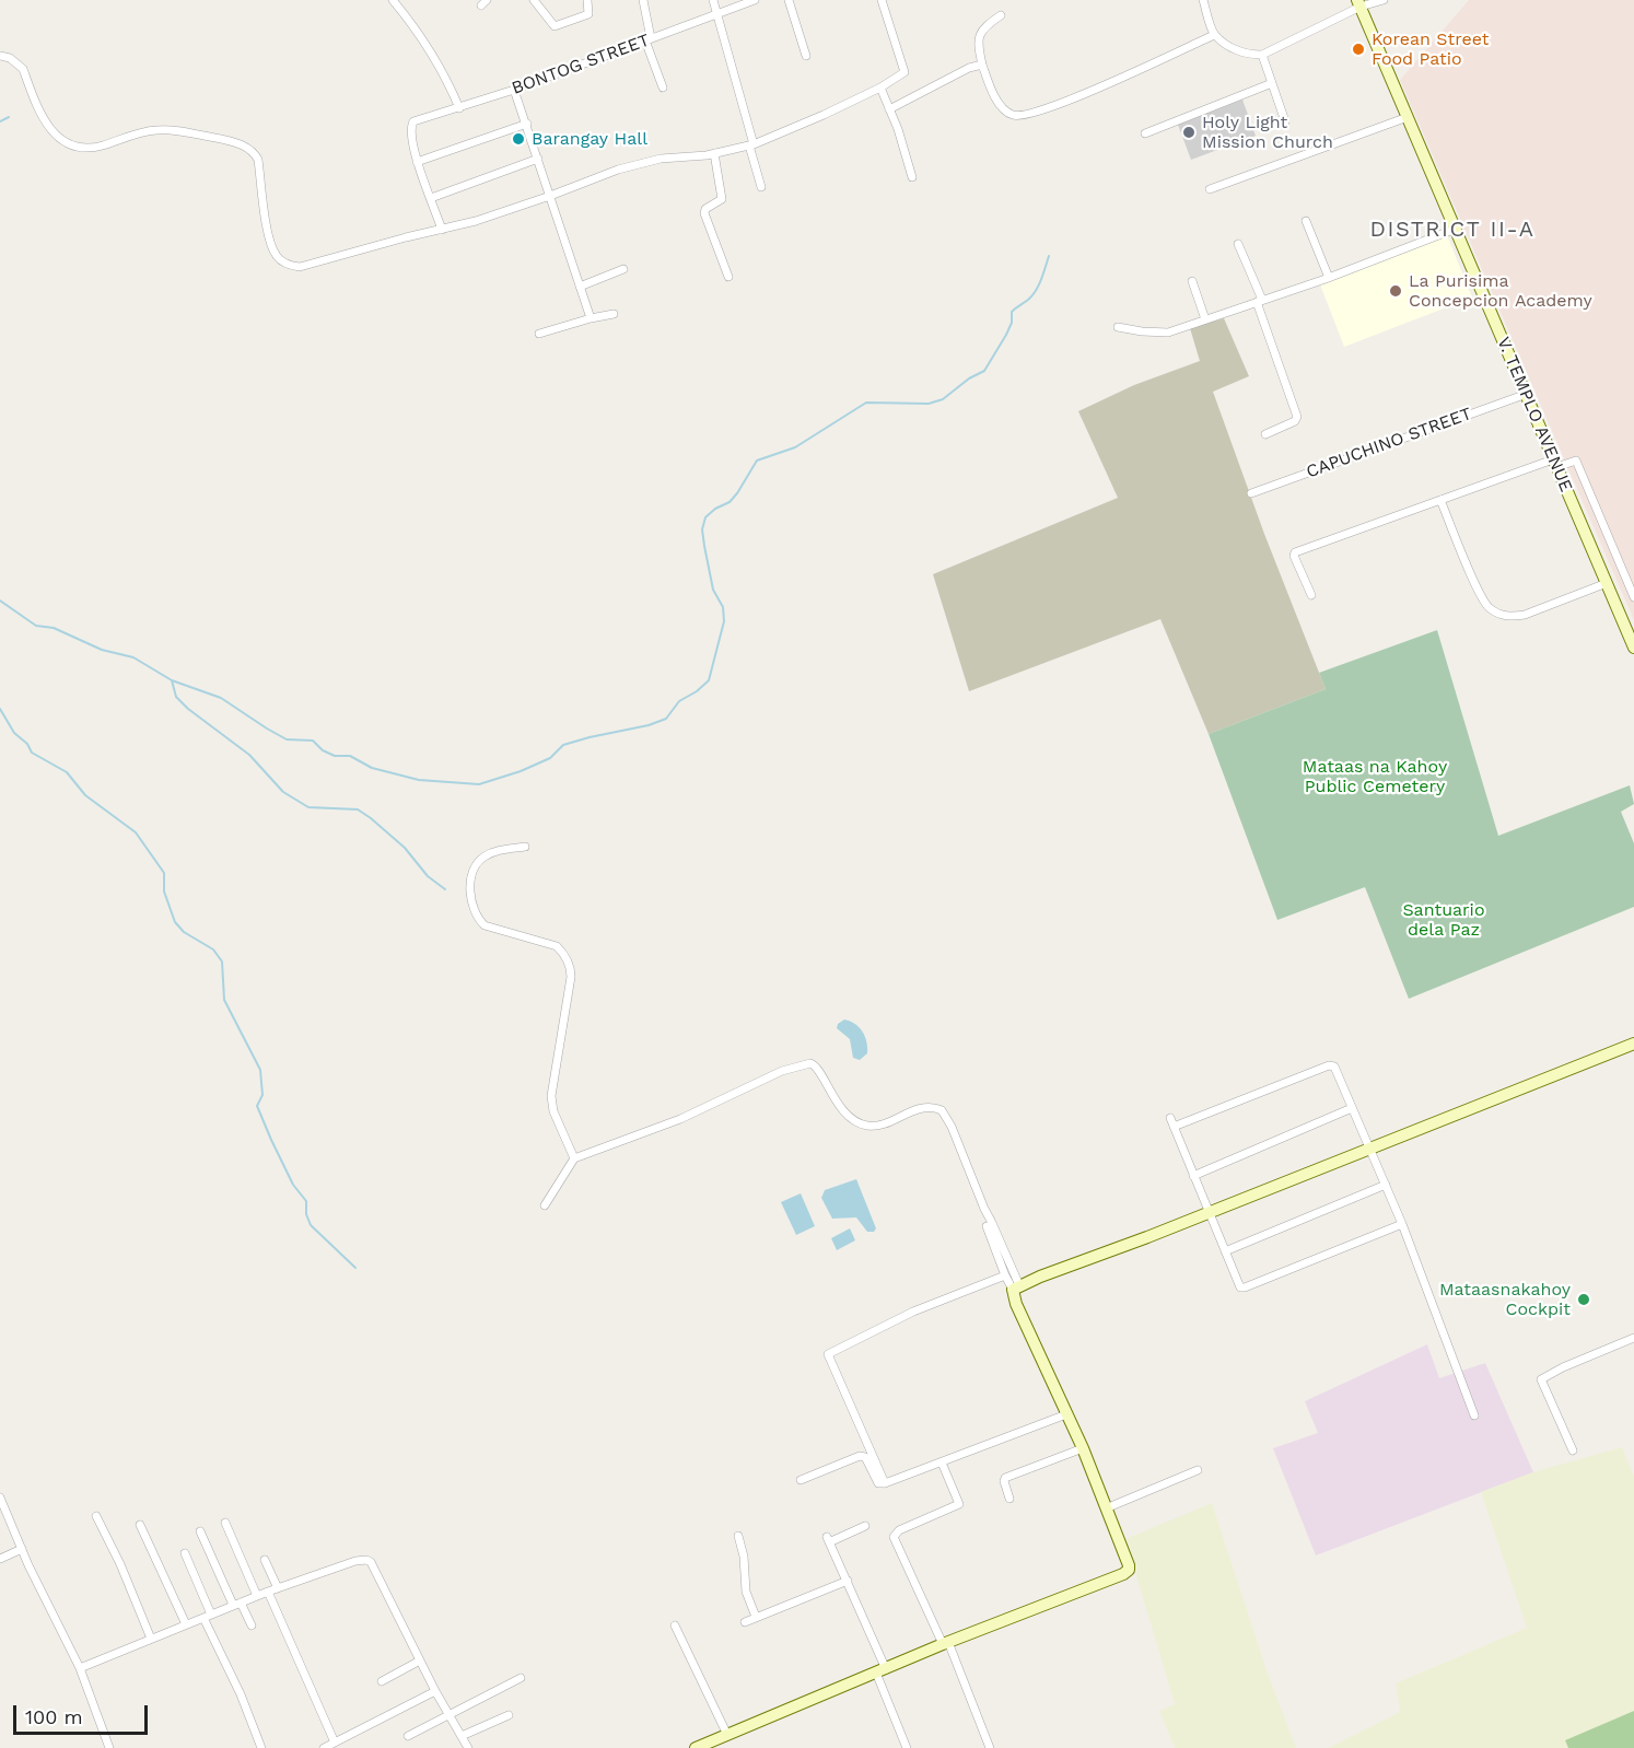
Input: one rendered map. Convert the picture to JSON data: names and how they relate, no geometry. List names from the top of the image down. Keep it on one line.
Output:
{"streets":{"street":["BONTOG STREET","V. TEMPLO AVENUE","CAPUCHINO STREET"]},"crossings":[["V. TEMPLO AVENUE","CAPUCHINO STREET"]],"districts":["DISTRICT II-A"],"parks":["Mataas na Kahoy Public Cemetery","Santuario dela Paz"],"places":["Korean Street Food Patio","Holy Light Mission Church","Barangay Hall","La Purisima Concepcion Academy","Mataasnakahoy Cockpit"],"scale_bar":"100 m"}
